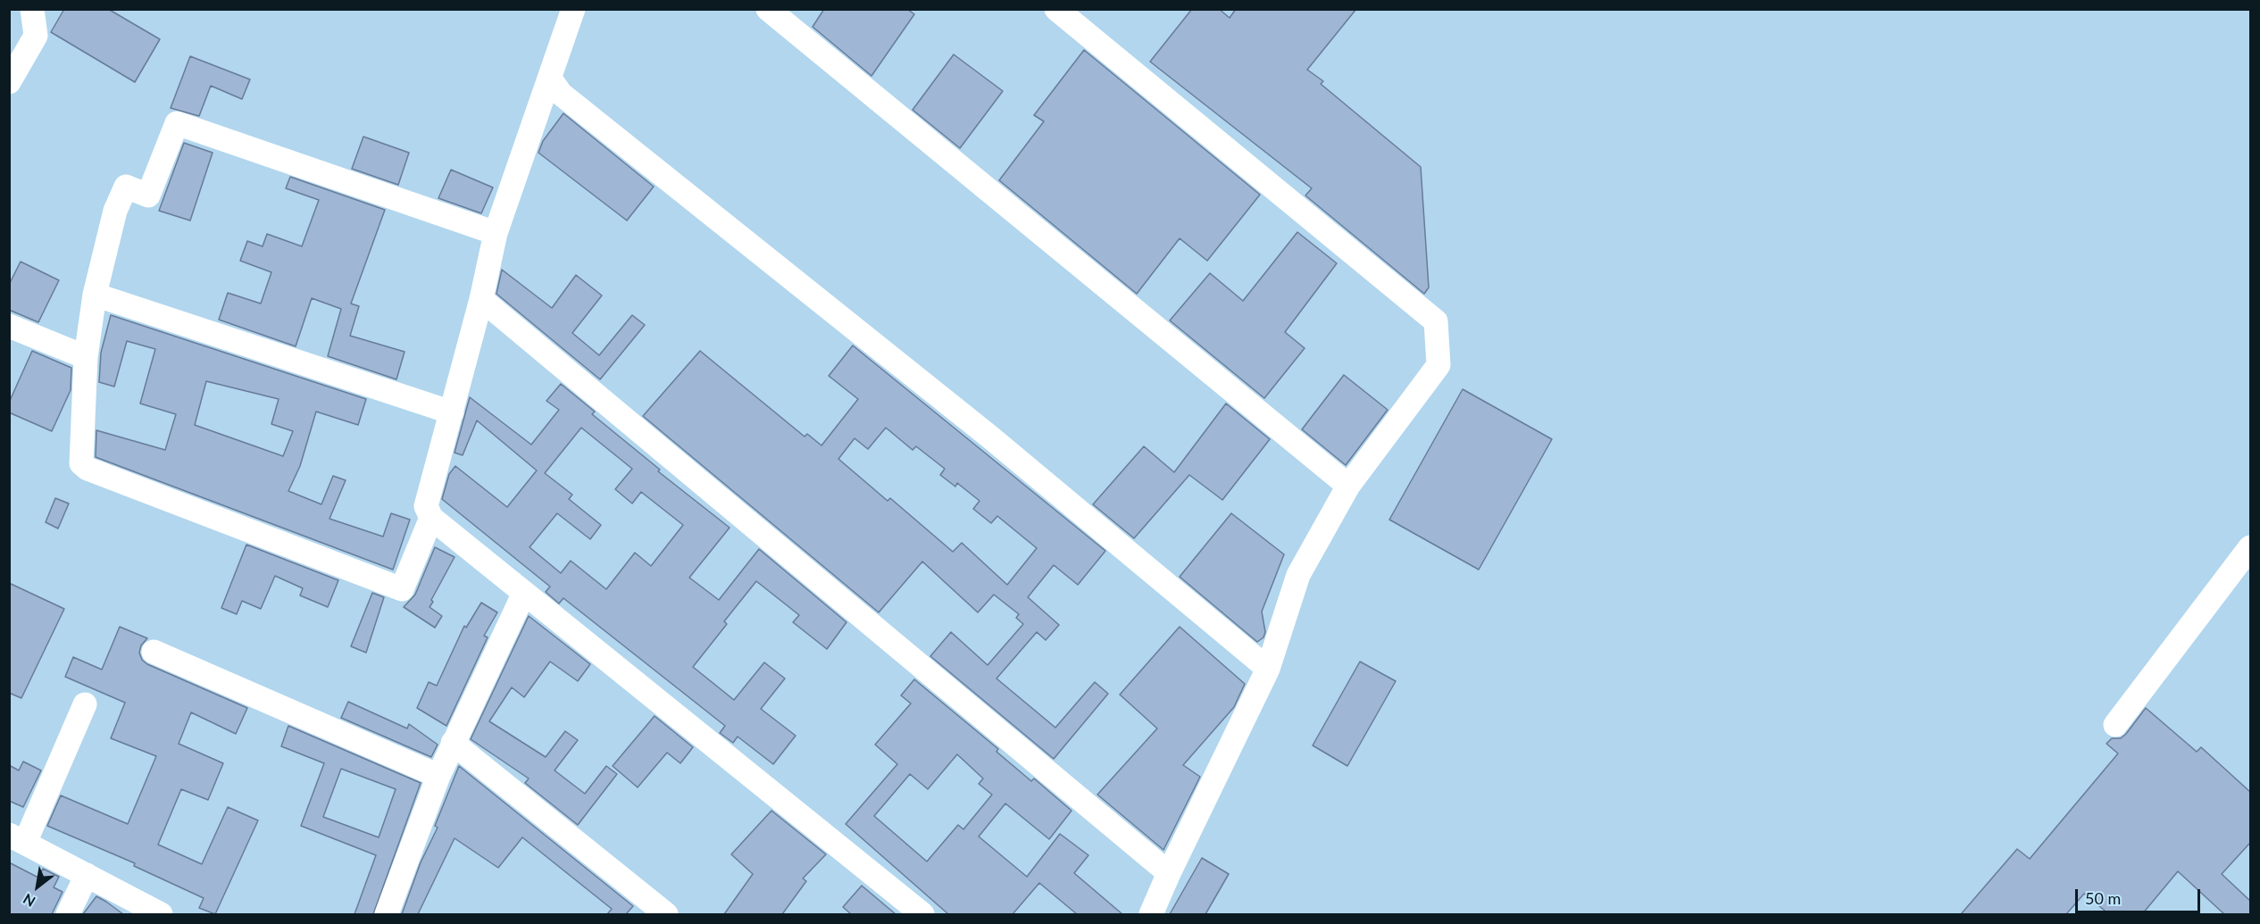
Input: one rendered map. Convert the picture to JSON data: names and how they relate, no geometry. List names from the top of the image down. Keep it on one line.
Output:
{"scale_bar":"50 m","north":"bottom left"}
